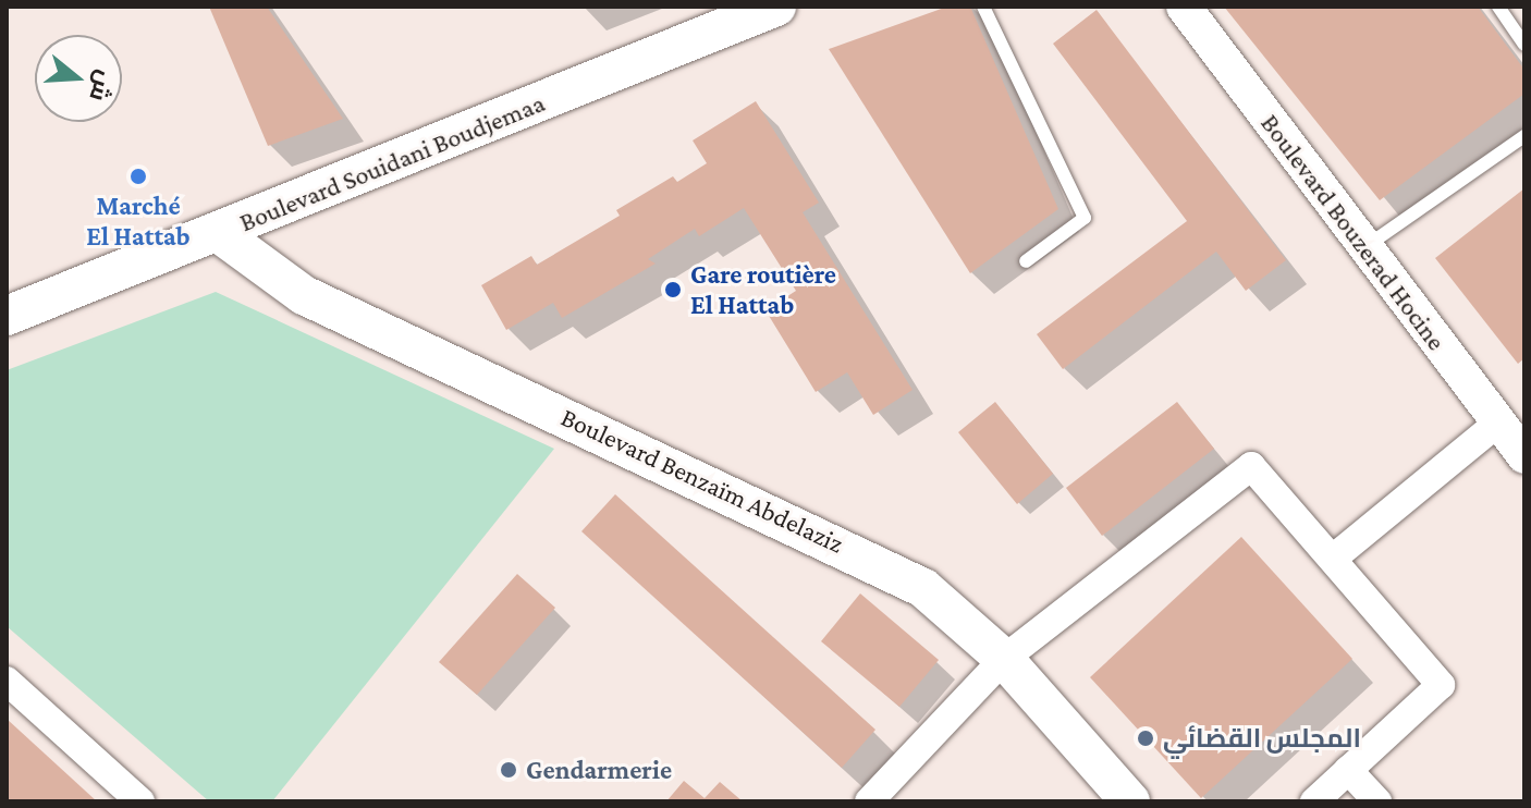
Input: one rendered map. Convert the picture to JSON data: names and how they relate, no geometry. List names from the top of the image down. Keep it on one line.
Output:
{"streets":{"main road":["Boulevard Souidani Boudjemaa","Boulevard Benzaïm Abdelaziz"],"street":["Boulevard Bouzerad Hocine"]},"crossings":[["Boulevard Souidani Boudjemaa","Boulevard Benzaïm Abdelaziz"]],"places":["Marché El Hattab","Gare routière El Hattab","المجلس القضائي","Gendarmerie"],"north":"right"}
